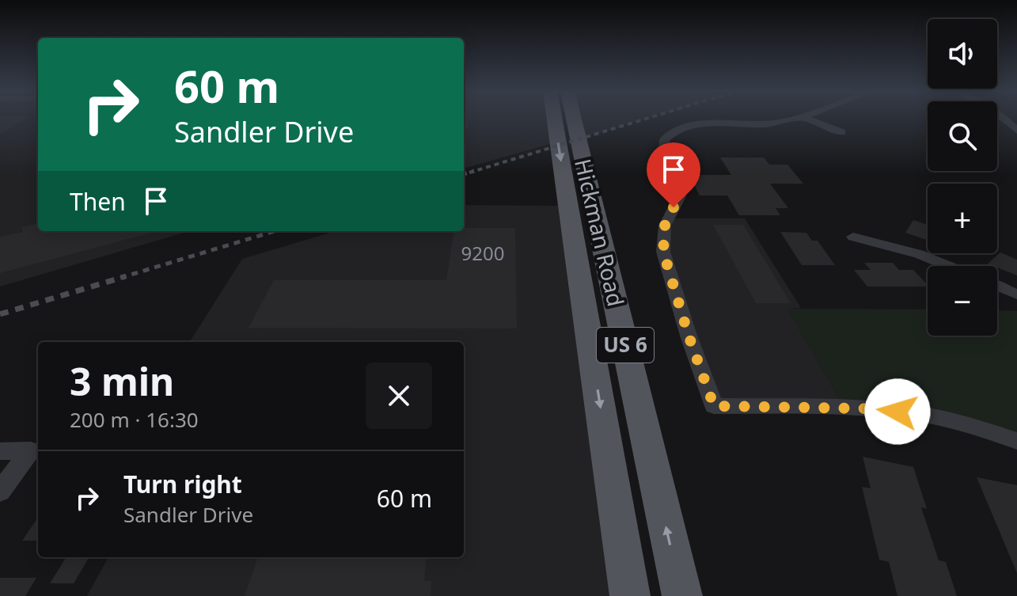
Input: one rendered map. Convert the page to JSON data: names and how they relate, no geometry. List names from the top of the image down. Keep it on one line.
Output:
{"streets":{"main road":["Hickman Road","US 6"]},"house_numbers":["9200"],"page":{"map_buttons":["+","−"],"turn":["60 m","Sandler Drive"],"then":"Then","heading":["3 min","200 m · 16:30"],"list":[{"name":"Turn right","note":"Sandler Drive","value":"60 m"}]}}
